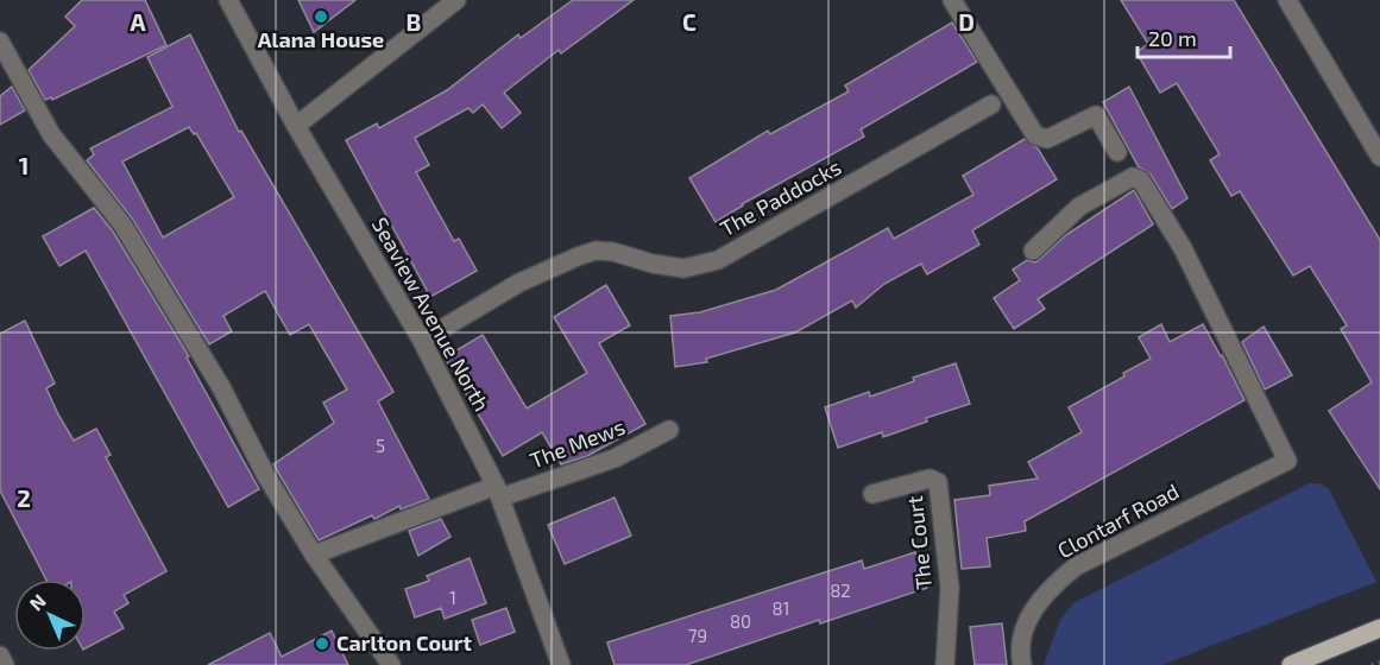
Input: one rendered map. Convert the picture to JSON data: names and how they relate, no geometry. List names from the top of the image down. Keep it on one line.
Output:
{"streets":{"street":["The Paddocks","Seaview Avenue North","The Mews","Clontarf Road","The Court"]},"crossings":[["The Paddocks","Seaview Avenue North"],["Seaview Avenue North","The Mews"]],"places":["Alana House","Carlton Court"],"house_numbers":["5","82","1","81","80","79"],"scale_bar":"20 m","north":"top left","grid":{"columns":["A","B","C","D"],"rows":["1","2"]}}
